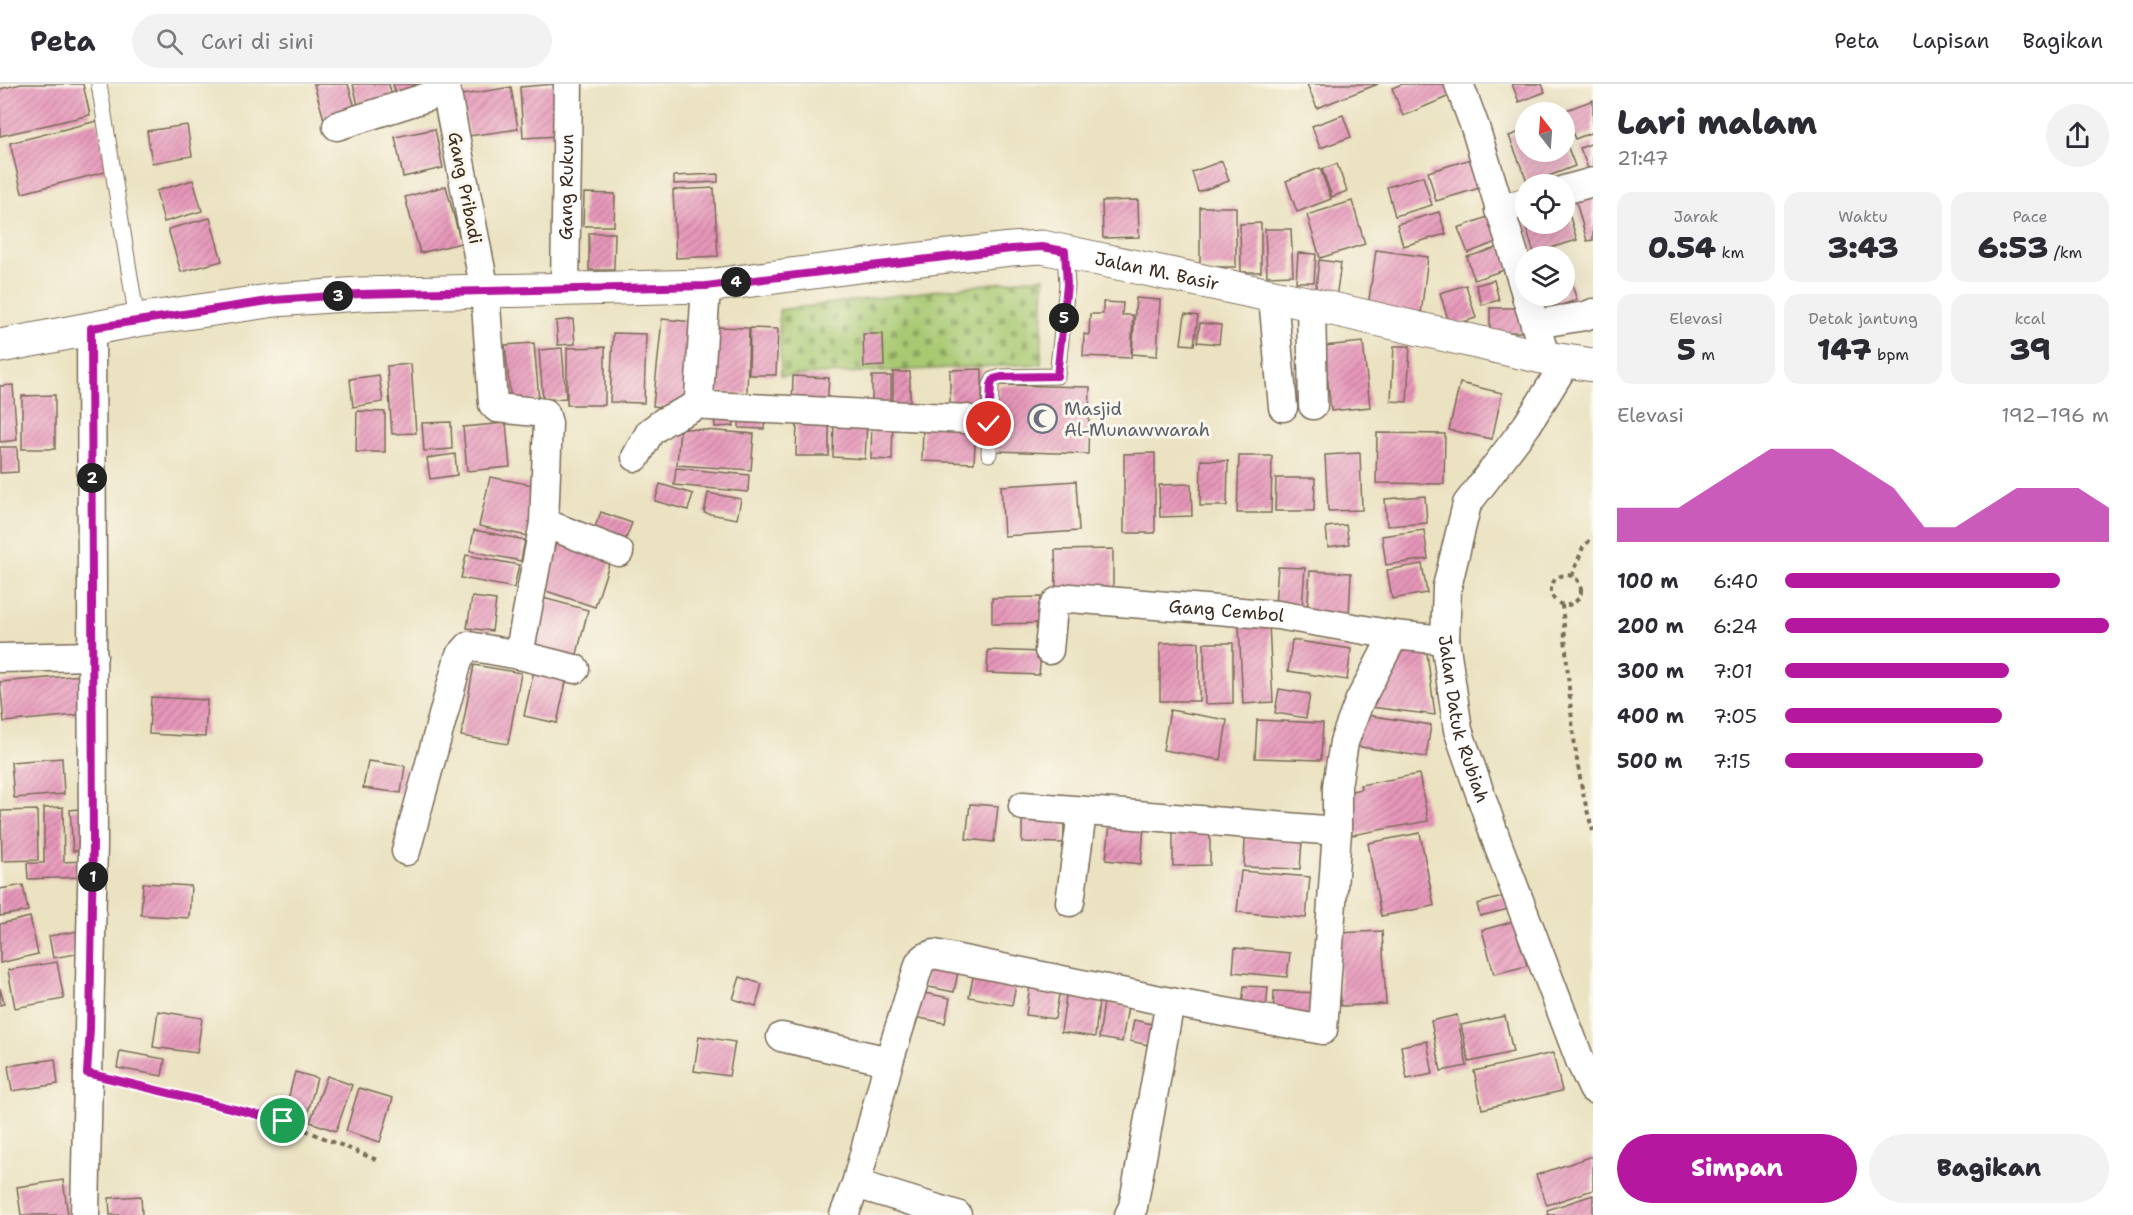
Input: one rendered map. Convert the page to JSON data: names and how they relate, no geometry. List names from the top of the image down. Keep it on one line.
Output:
{"streets":{"main road":["Jalan M. Basir"],"street":["Gang Rukun","Gang Pribadi","Gang Cembol","Jalan Datuk Rubiah"]},"crossings":[["Gang Rukun","Jalan M. Basir"],["Gang Pribadi","Jalan M. Basir"],["Jalan M. Basir","Jalan Datuk Rubiah"],["Gang Cembol","Jalan Datuk Rubiah"]],"places":{"mosque":["Masjid Al-Munawwarah"]},"north":"top","page":{"header":"Peta","search":"Cari di sini","nav":["Peta","Lapisan","Bagikan"],"heading":["Lari malam","21:47"],"stats":[["Jarak","0.54 km"],["Waktu","3:43"],["Pace","6:53 /km"],["Elevasi","5 m"],["Detak jantung","147 bpm"],["kcal","39"]],"pins":["4","3","5","2","1"],"chart":["Elevasi","192–196 m"],"list":[{"name":"100 m","note":"6:40"},{"name":"200 m","note":"6:24"},{"name":"300 m","note":"7:01"},{"name":"400 m","note":"7:05"},{"name":"500 m","note":"7:15"}],"buttons":["Simpan","Bagikan"]}}
